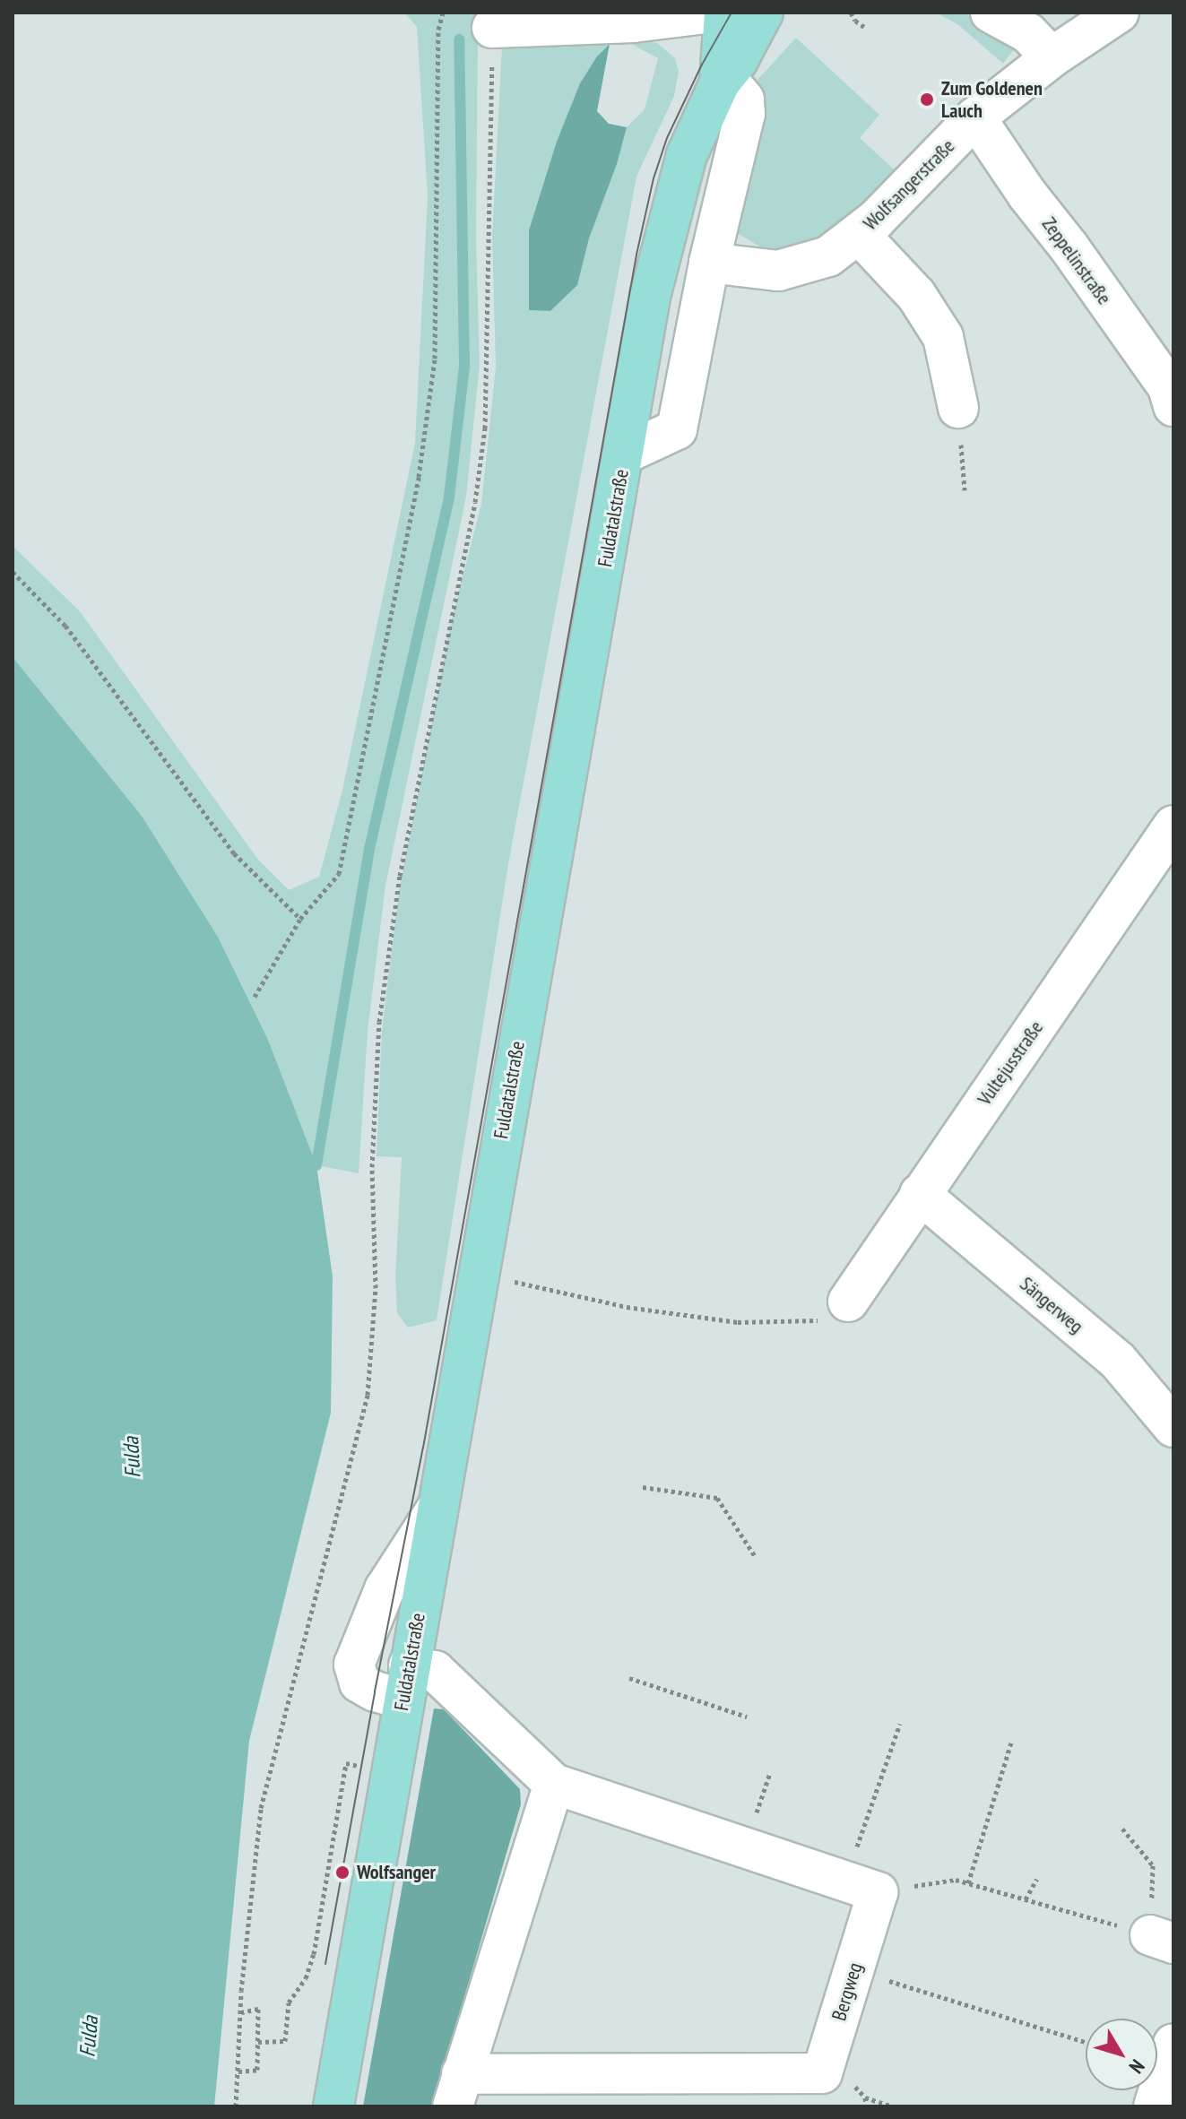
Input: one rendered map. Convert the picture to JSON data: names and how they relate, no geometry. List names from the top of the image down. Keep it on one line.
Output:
{"streets":{"main road":["Fuldatalstraße"],"street":["Wolfsangerstraße","Zeppelinstraße","Vultejusstraße","Sängerweg","Bergweg"]},"crossings":[["Wolfsangerstraße","Zeppelinstraße"],["Fuldatalstraße","Bergweg"],["Vultejusstraße","Sängerweg"]],"water":["Fulda"],"places":["Zum Goldenen Lauch","Wolfsanger"],"north":"bottom right"}
